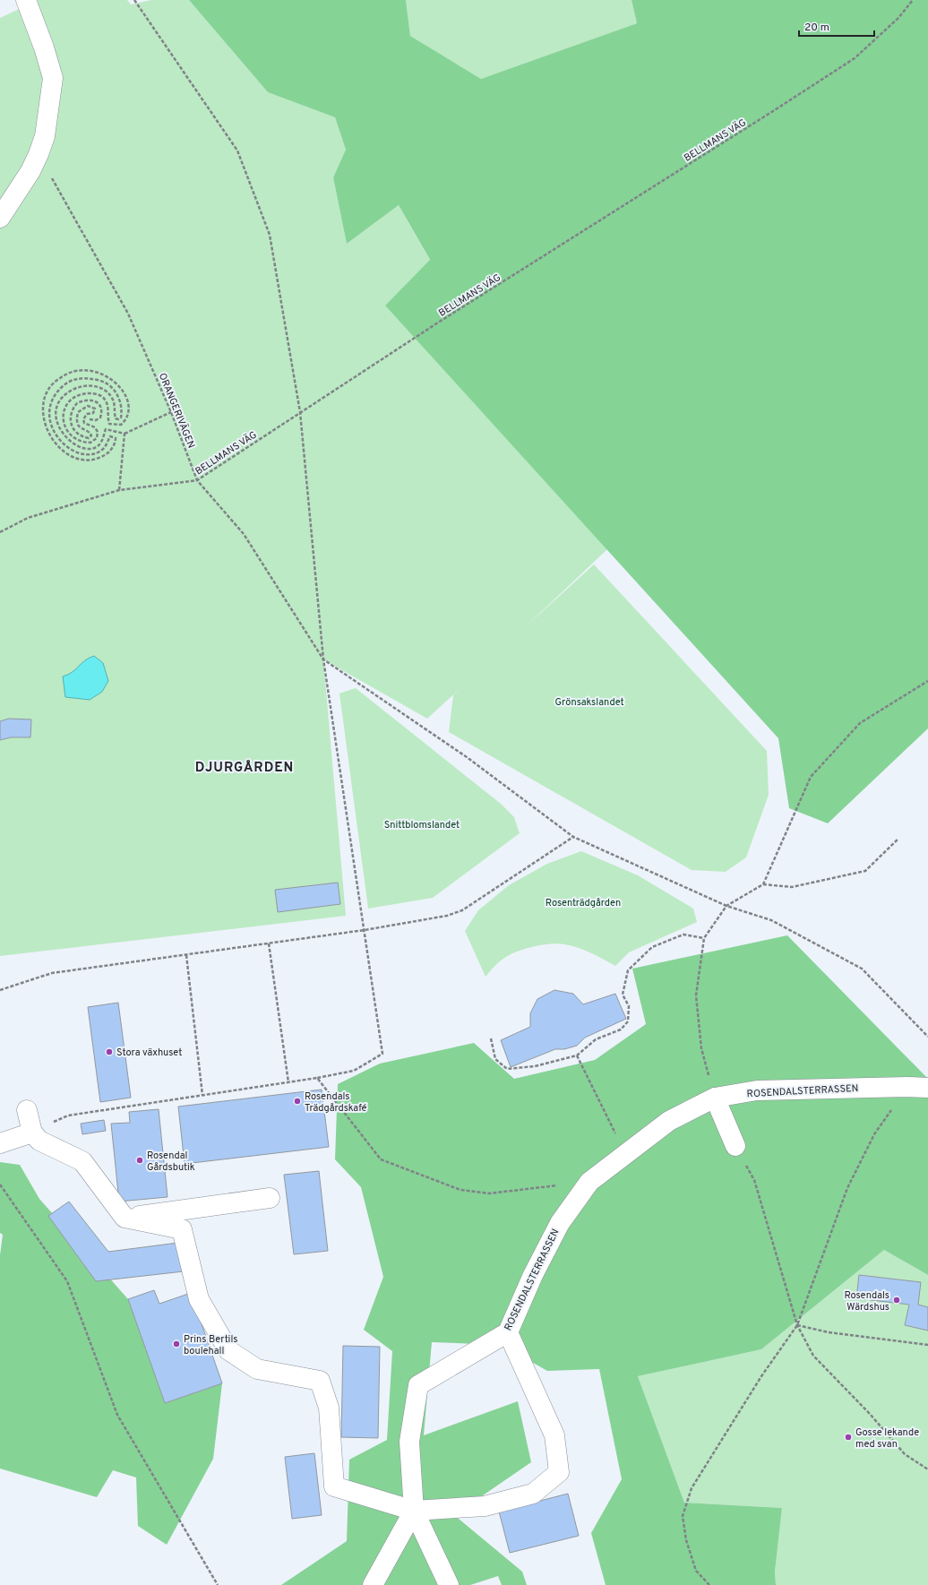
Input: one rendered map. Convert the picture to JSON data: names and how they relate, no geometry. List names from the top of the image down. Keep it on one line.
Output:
{"streets":{"street":["ROSENDALSTERRASSEN"],"path":["BELLMANS VÄG","ORANGERIVÄGEN"]},"crossings":[["BELLMANS VÄG","ORANGERIVÄGEN"]],"districts":["DJURGÅRDEN"],"parks":["Grönsakslandet","Snittblomslandet","Rosenträdgården"],"places":["Stora växhuset","Rosendals Trädgårdskafé","Rosendal Gårdsbutik","Rosendals Wärdshus","Prins Bertils boulehall","Gosse lekande med svan"],"scale_bar":"20 m"}
